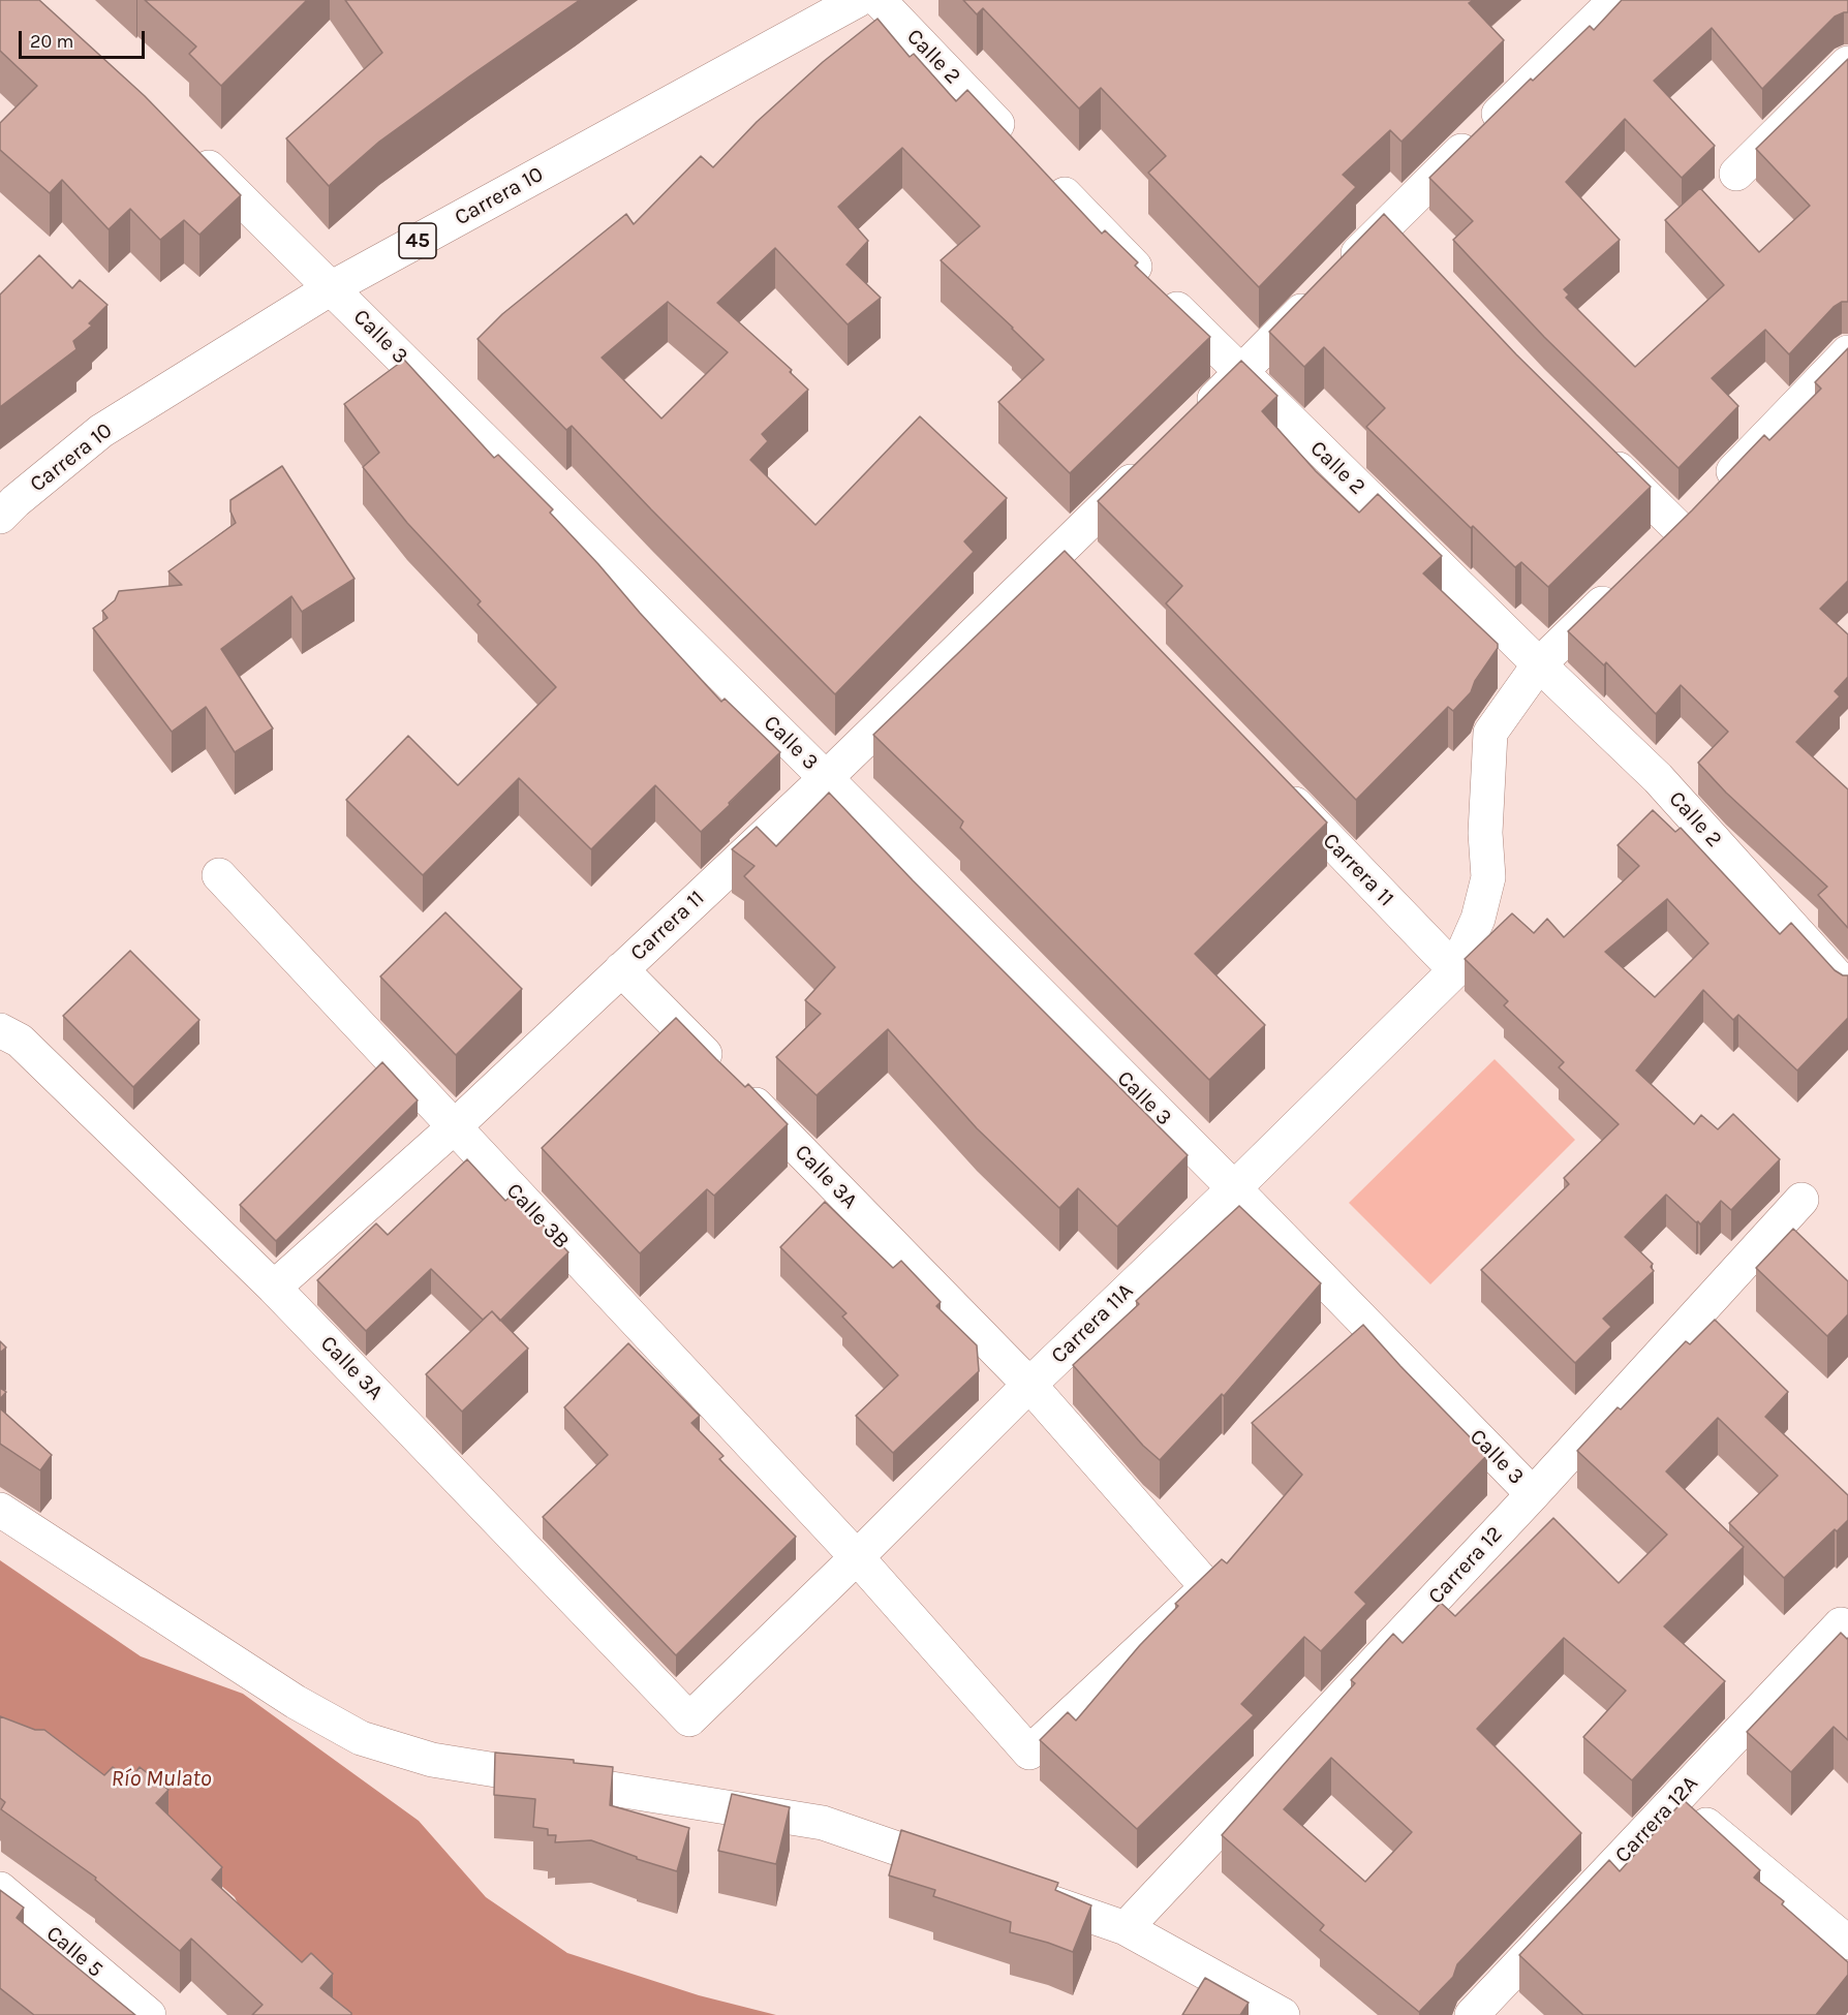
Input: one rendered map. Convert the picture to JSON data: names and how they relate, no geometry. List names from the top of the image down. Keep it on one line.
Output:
{"streets":{"street":["Calle 2","Carrera 10","45","Calle 3","Carrera 11","Calle 3A","Calle 3B","Carrera 11A","Carrera 12","Carrera 12A","Calle 5"]},"crossings":[["Calle 2","Carrera 11A"],["Carrera 10","Calle 3"],["Calle 3","Carrera 11"],["Calle 3","Carrera 11A"],["Calle 3","Carrera 12"],["Carrera 11","Calle 3A"],["Carrera 11","Calle 3B"],["Carrera 11","Carrera 11A"],["Calle 3A","Calle 3B"],["Calle 3A","Carrera 11A"],["Calle 3B","Carrera 11A"]],"water":["Río Mulato"],"scale_bar":"20 m"}
